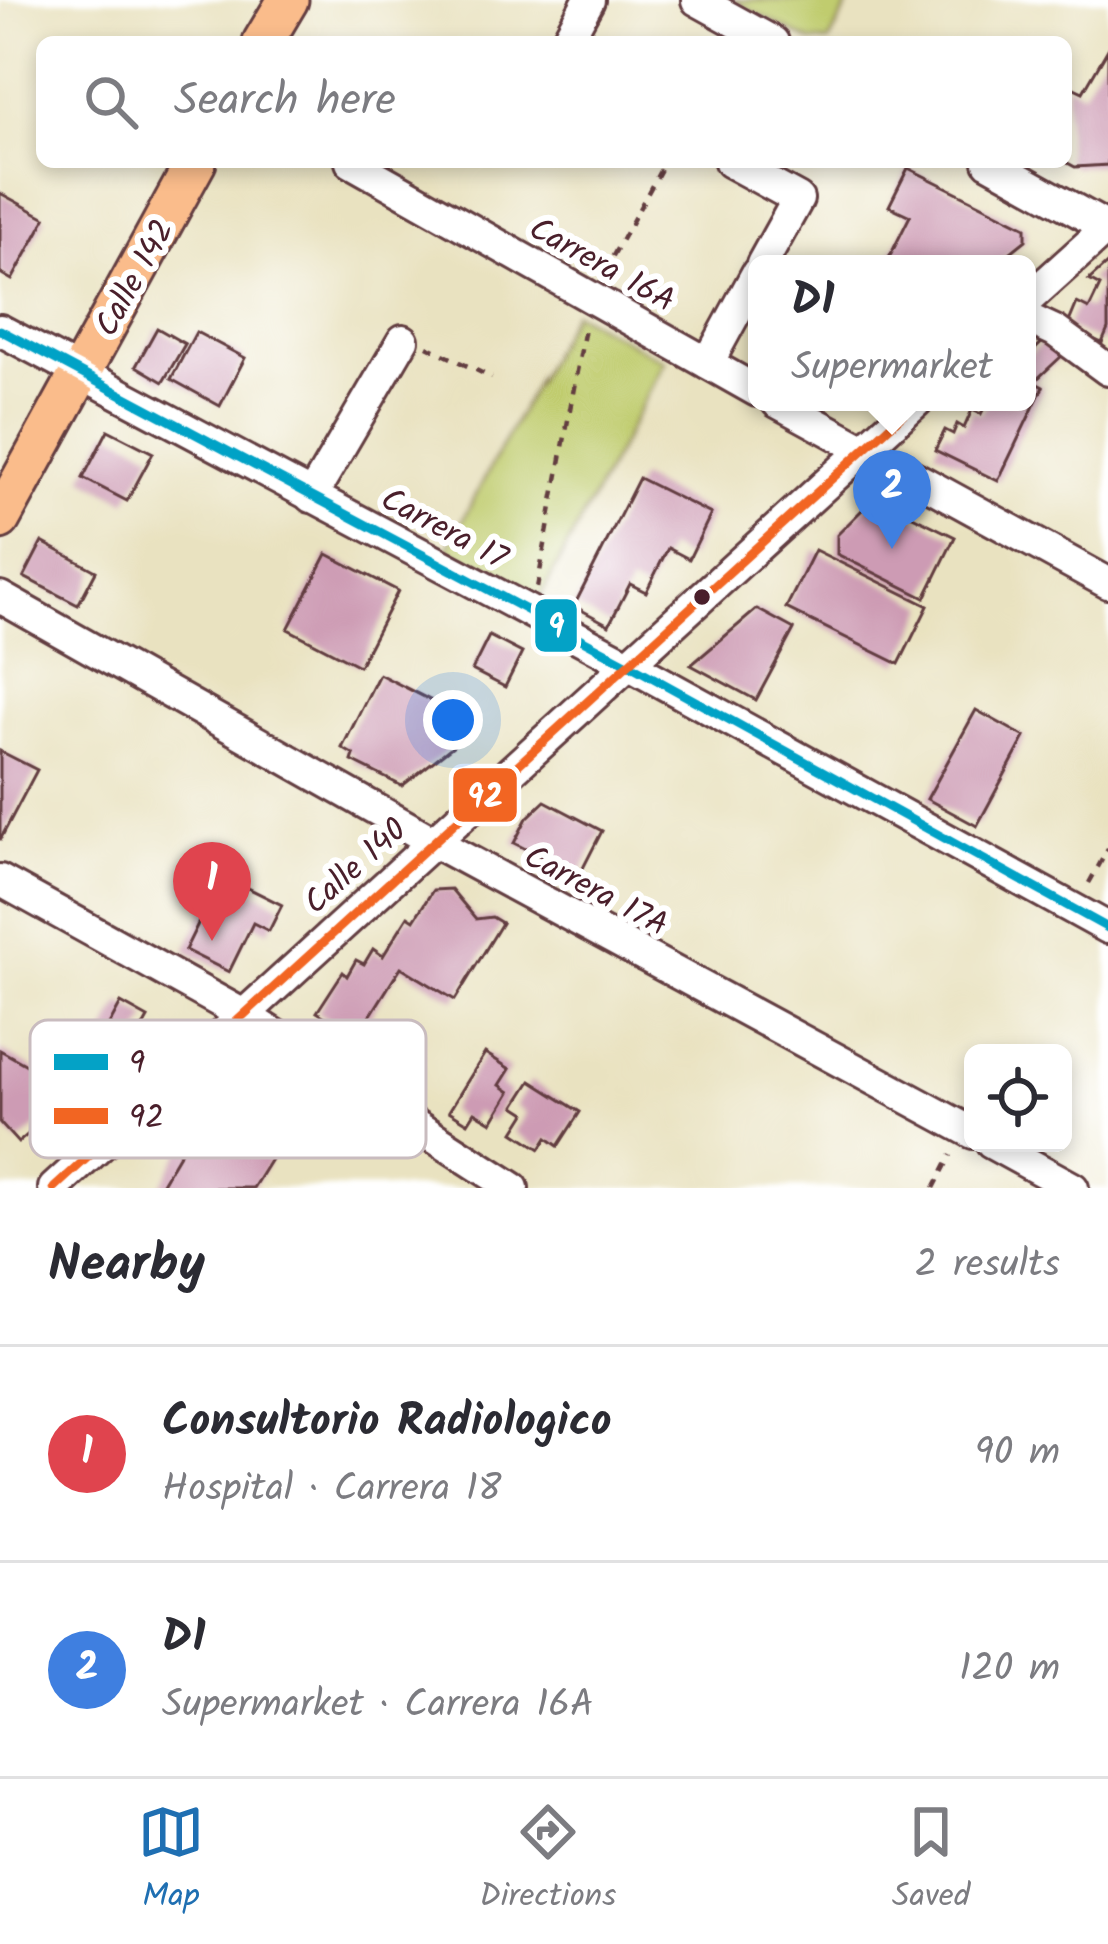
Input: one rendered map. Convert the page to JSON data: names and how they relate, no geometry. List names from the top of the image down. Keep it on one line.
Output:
{"streets":{"main road":["Calle 142"],"street":["Carrera 16A","Carrera 17","Calle 140","Carrera 17A"]},"crossings":[["Calle 142","Carrera 17"],["Carrera 17","Calle 140"],["Calle 140","Carrera 17A"]],"lines":["transit line 9","transit line 92"],"legend":["9","92"],"page":{"search":"Search here","popup":["D1","Supermarket"],"pins":["2","1"],"heading":["Nearby","2 results"],"list":[{"mark":"1","name":"Consultorio Radiologico","note":"Hospital · Carrera 18","value":"90 m"},{"mark":"2","name":"D1","note":"Supermarket · Carrera 16A","value":"120 m"}],"nav":["Map","Directions","Saved"]}}
